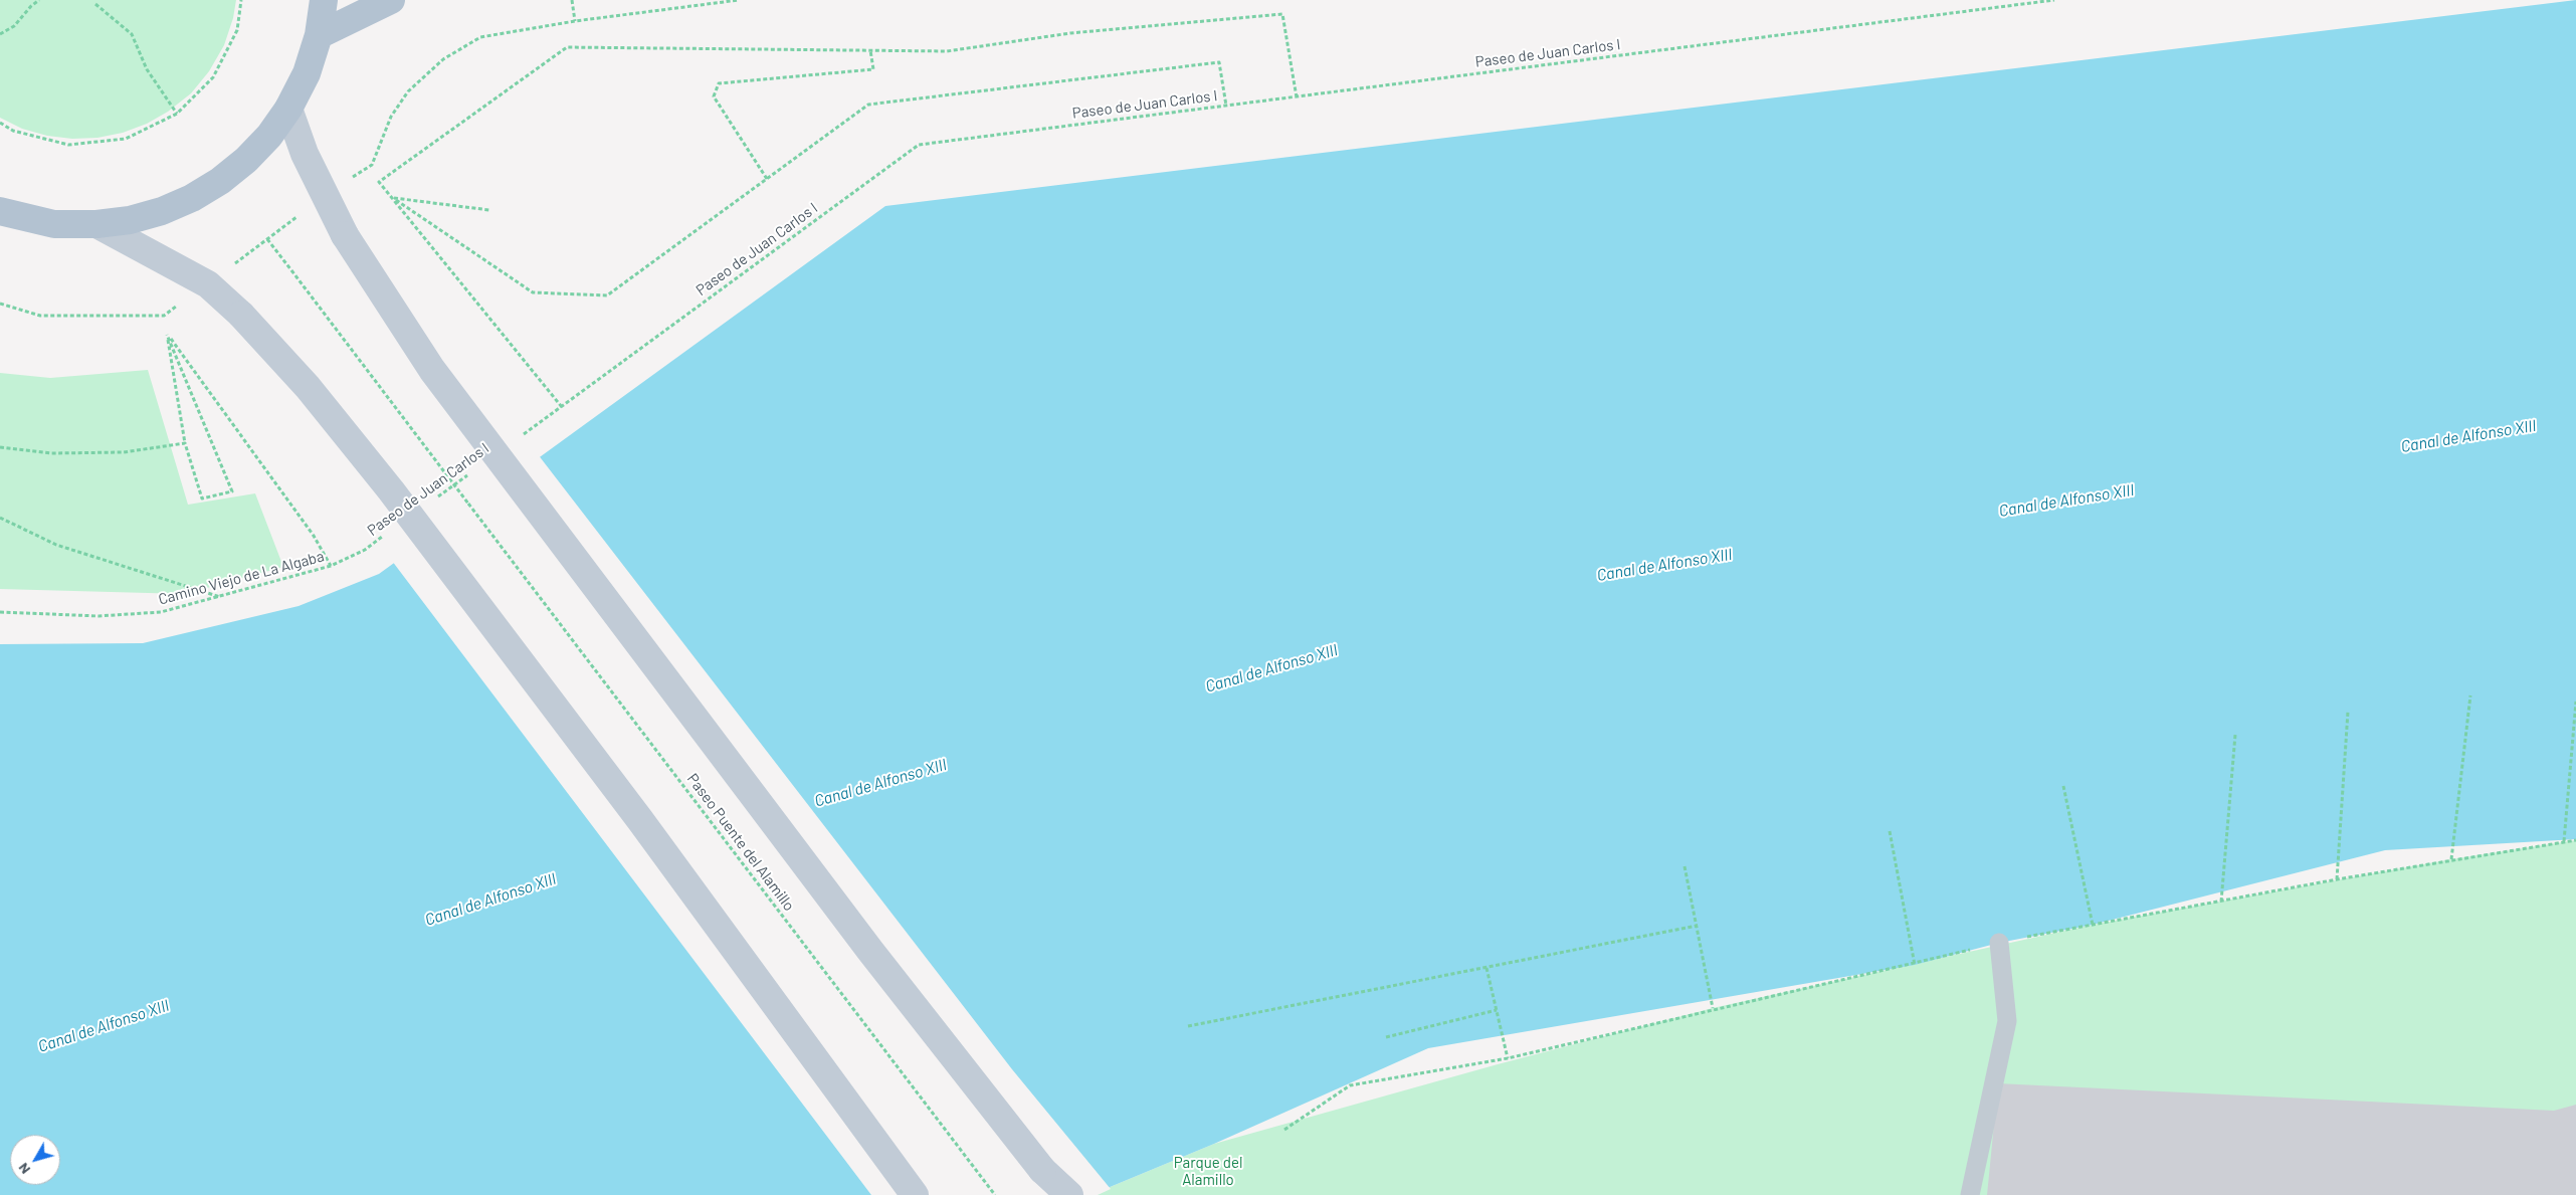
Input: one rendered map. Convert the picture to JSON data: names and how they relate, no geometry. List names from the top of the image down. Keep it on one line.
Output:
{"streets":{"path":["Paseo de Juan Carlos I","Camino Viejo de La Algaba","Paseo Puente del Alamillo"]},"crossings":[["Paseo de Juan Carlos I","Camino Viejo de La Algaba"]],"water":["Canal de Alfonso XIII"],"parks":["Parque del Alamillo"],"north":"bottom left"}
